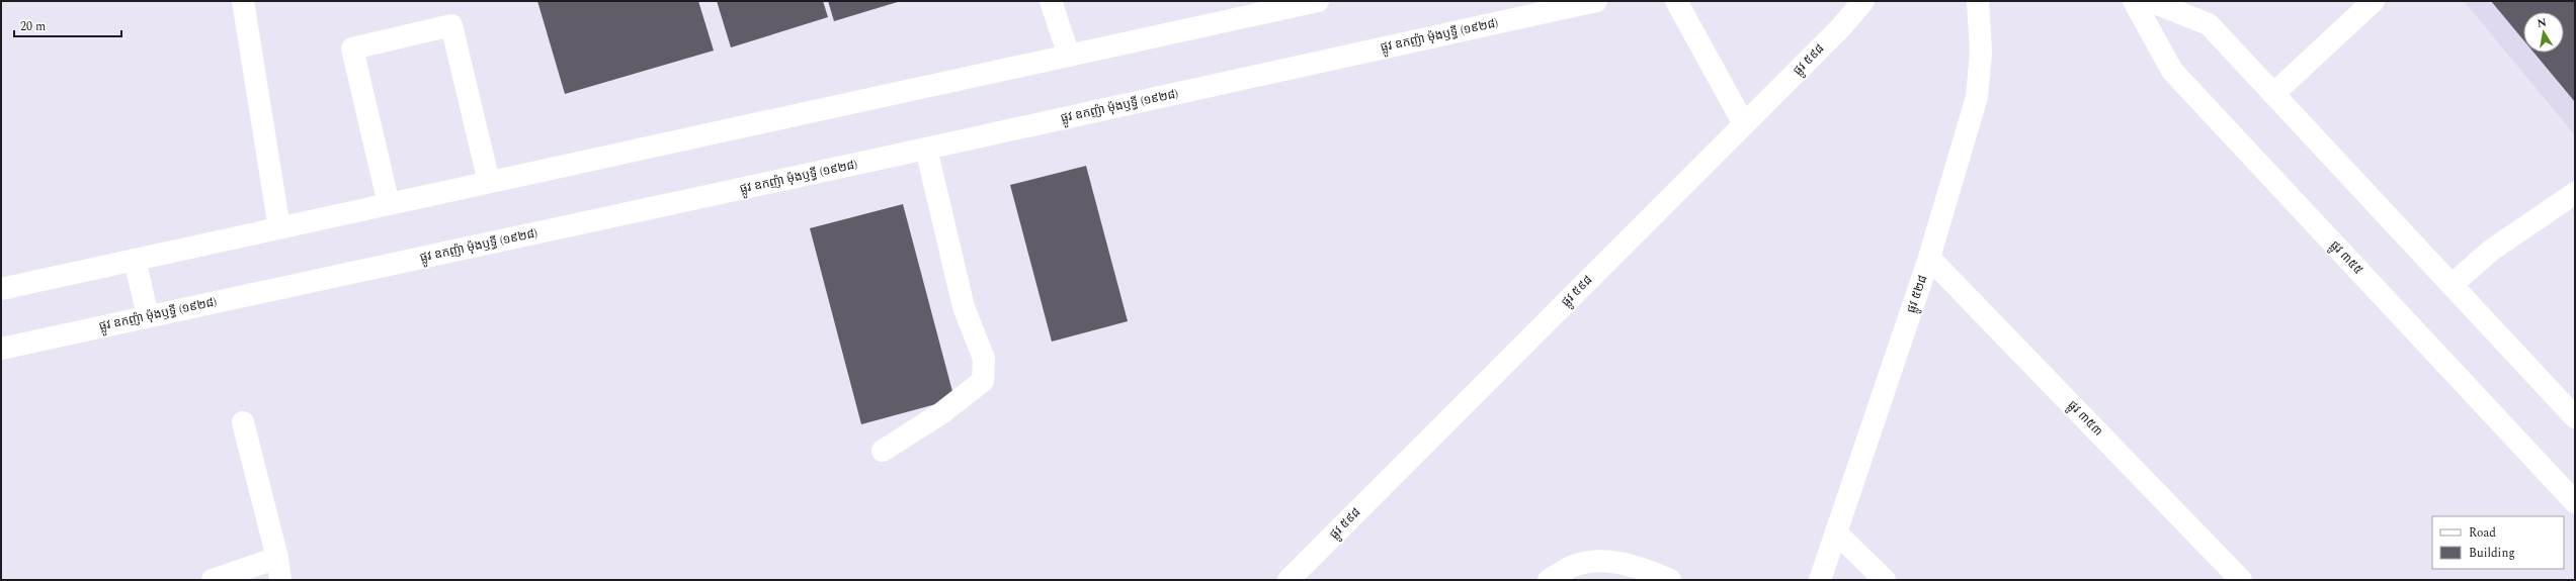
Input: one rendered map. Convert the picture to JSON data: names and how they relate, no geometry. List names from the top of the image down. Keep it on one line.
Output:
{"streets":{"main road":["ផ្លូវ ឧកញ៉ា ម៉ុងឫទ្ធី (១៩២៨)","ផ្លូវ ៥៩៨","ផ្លូវ ៣៥៥","ផ្លូវ ៥២៨","ផ្លូវ ៣៥៣"]},"crossings":[["ផ្លូវ ៥២៨","ផ្លូវ ៣៥៣"]],"legend":["Road","Building"],"scale_bar":"20 m","north":"top"}
